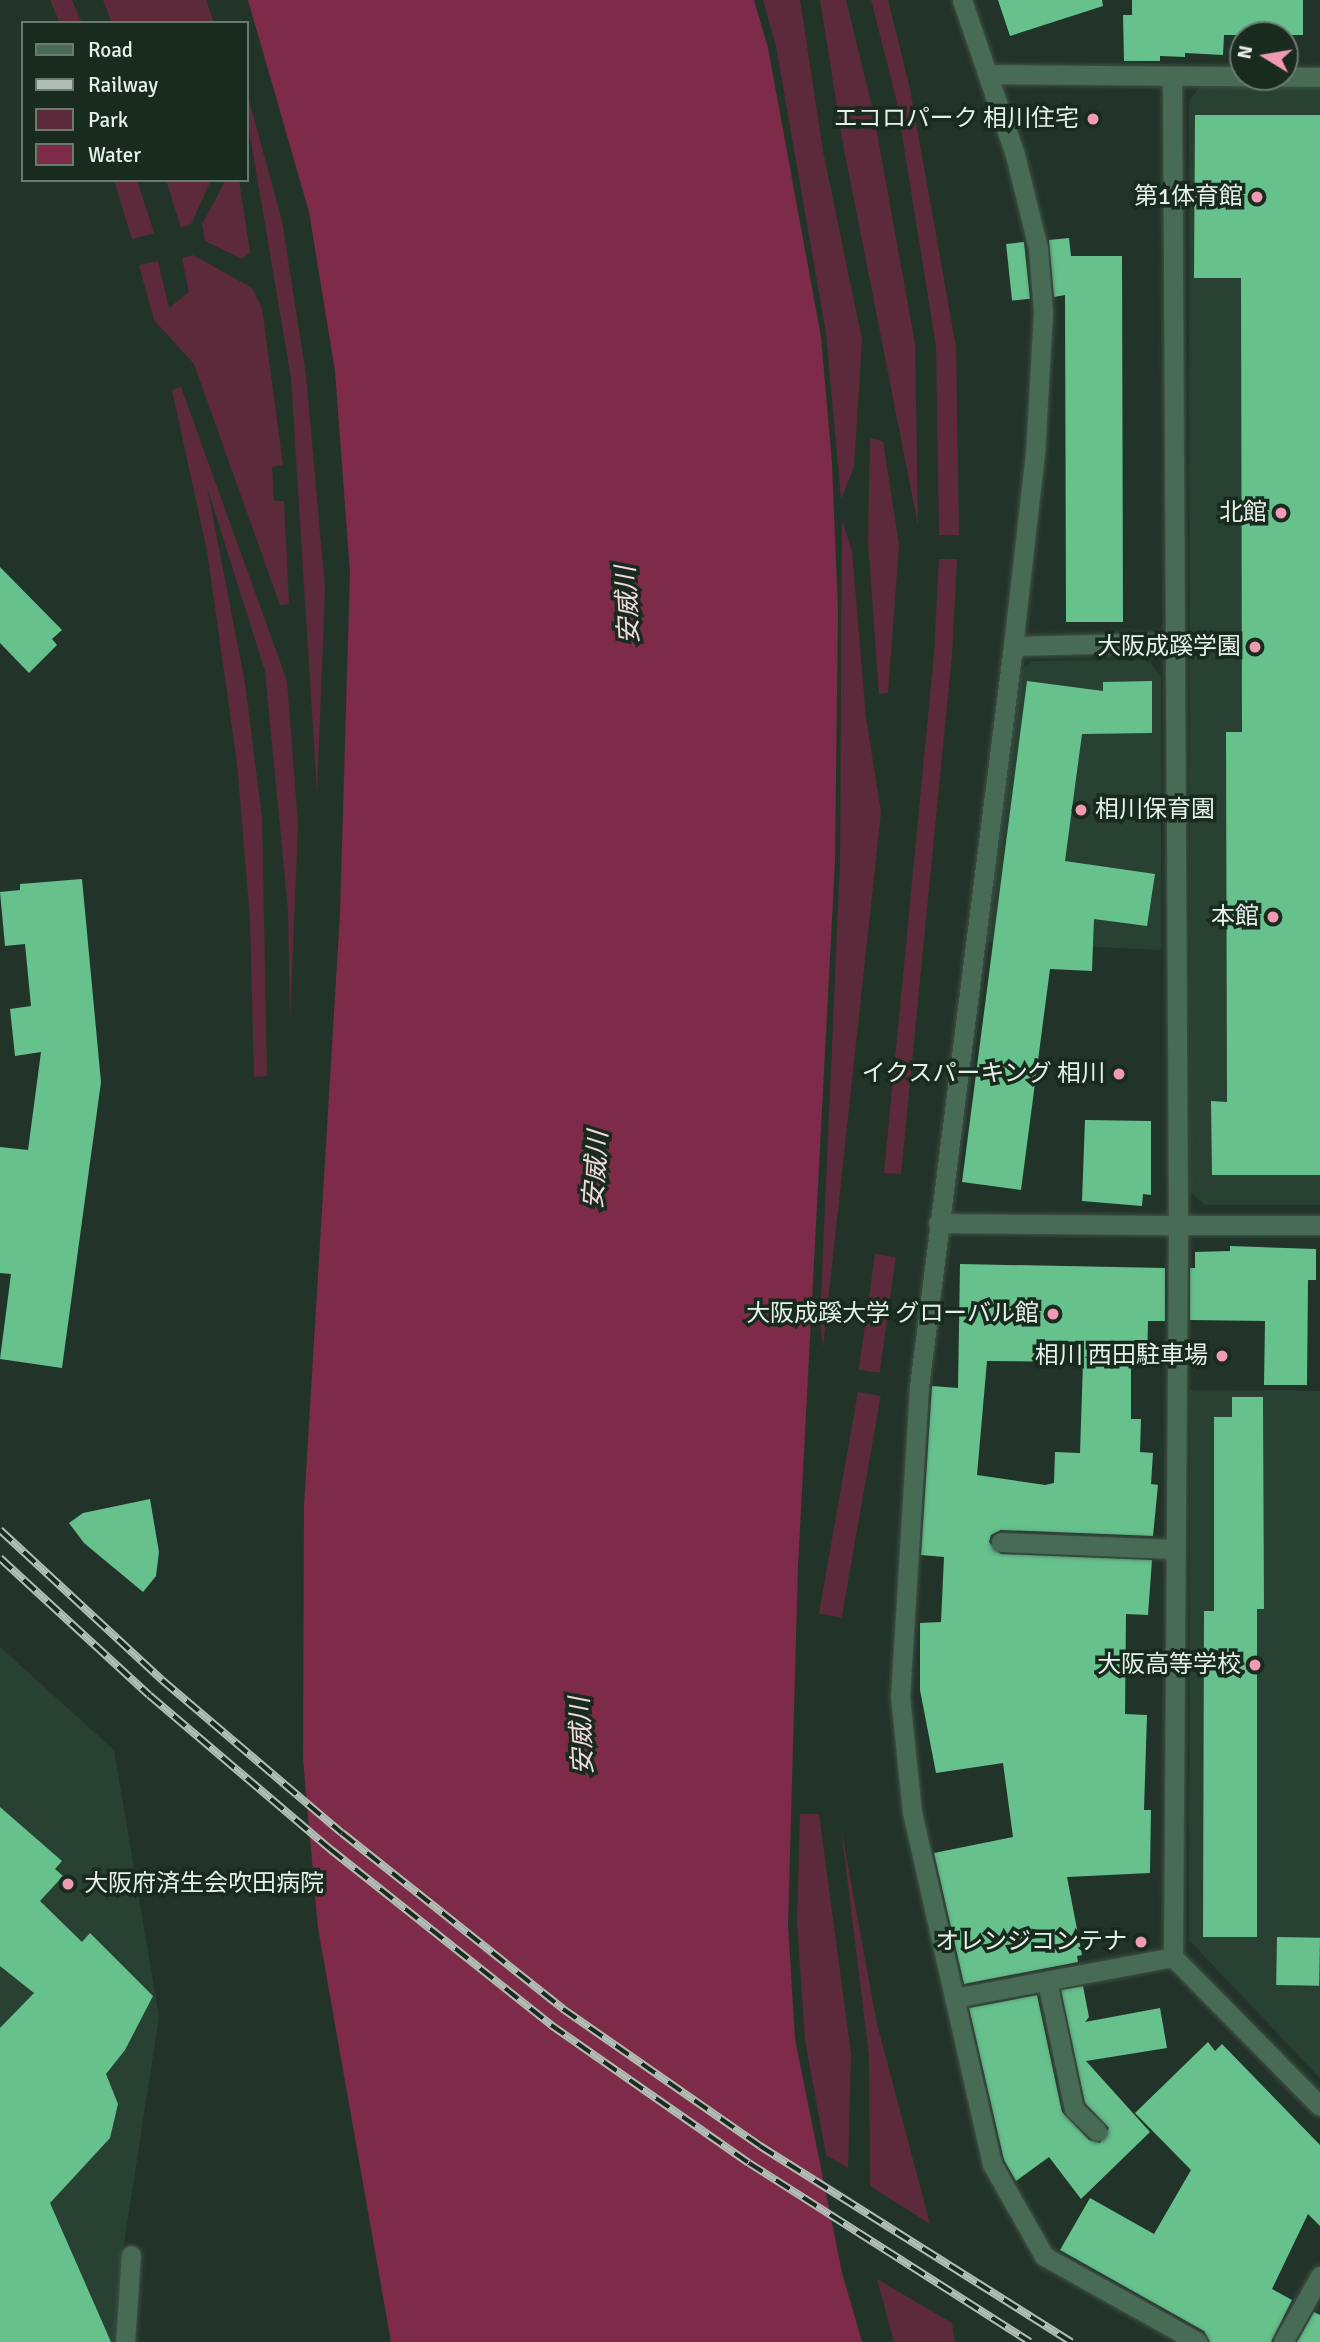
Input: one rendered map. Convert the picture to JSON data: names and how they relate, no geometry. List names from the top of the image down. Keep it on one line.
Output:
{"water":["安威川"],"places":["エコロパーク 相川住宅","第1体育館","北館","大阪成蹊学園","相川保育園","本館","イクスパーキング 相川","大阪成蹊大学 グローバル館","相川 西田駐車場","大阪高等学校","大阪府済生会吹田病院","オレンジコンテナ"],"legend":["Road","Railway","Park","Water"],"north":"left"}
